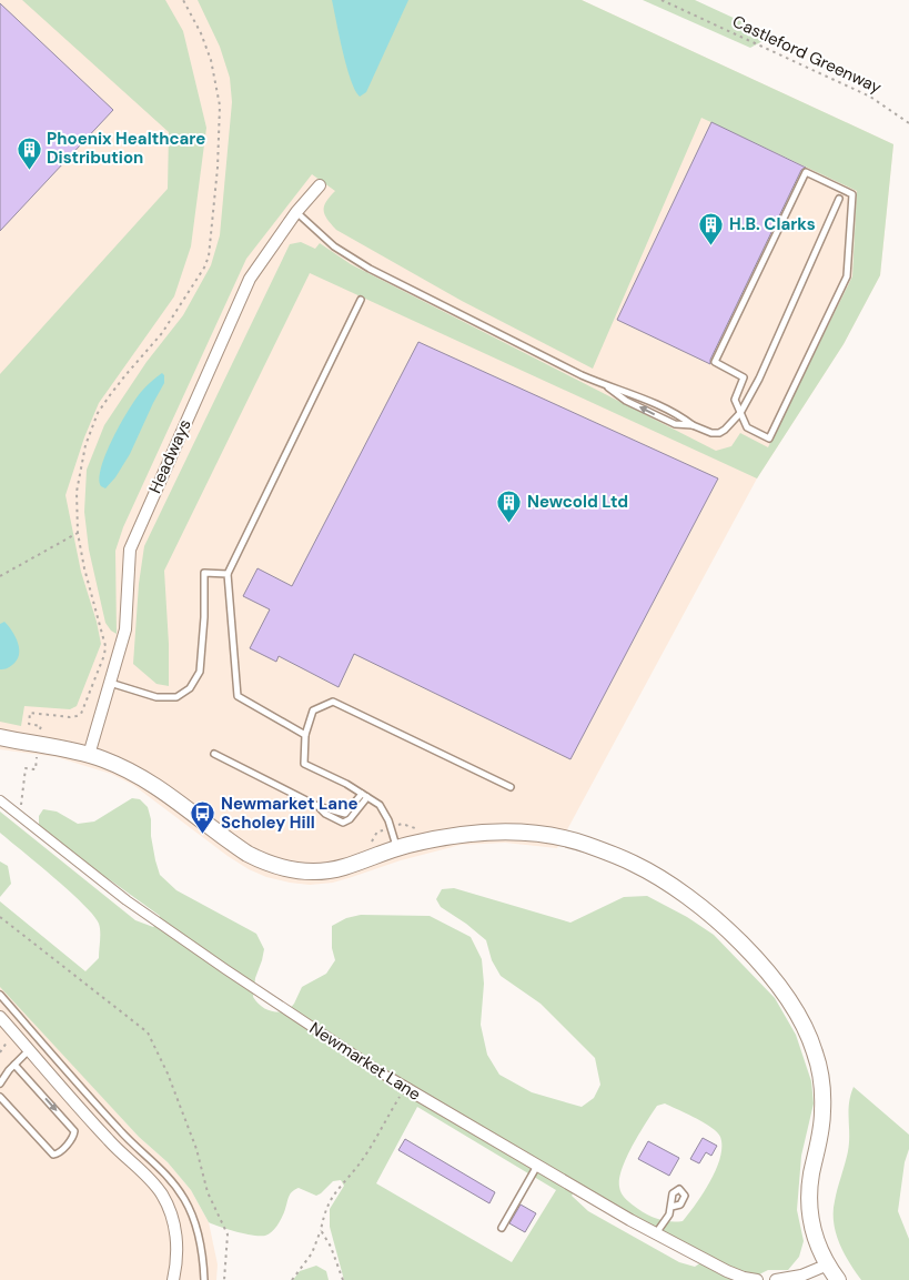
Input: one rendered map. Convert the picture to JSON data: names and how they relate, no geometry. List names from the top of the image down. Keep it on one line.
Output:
{"streets":{"street":["Headways","Newmarket Lane"],"path":["Castleford Greenway"]},"places":{"building":["Phoenix Healthcare Distribution","H.B. Clarks","Newcold Ltd"],"bus stop":["Newmarket Lane Scholey Hill"]}}
